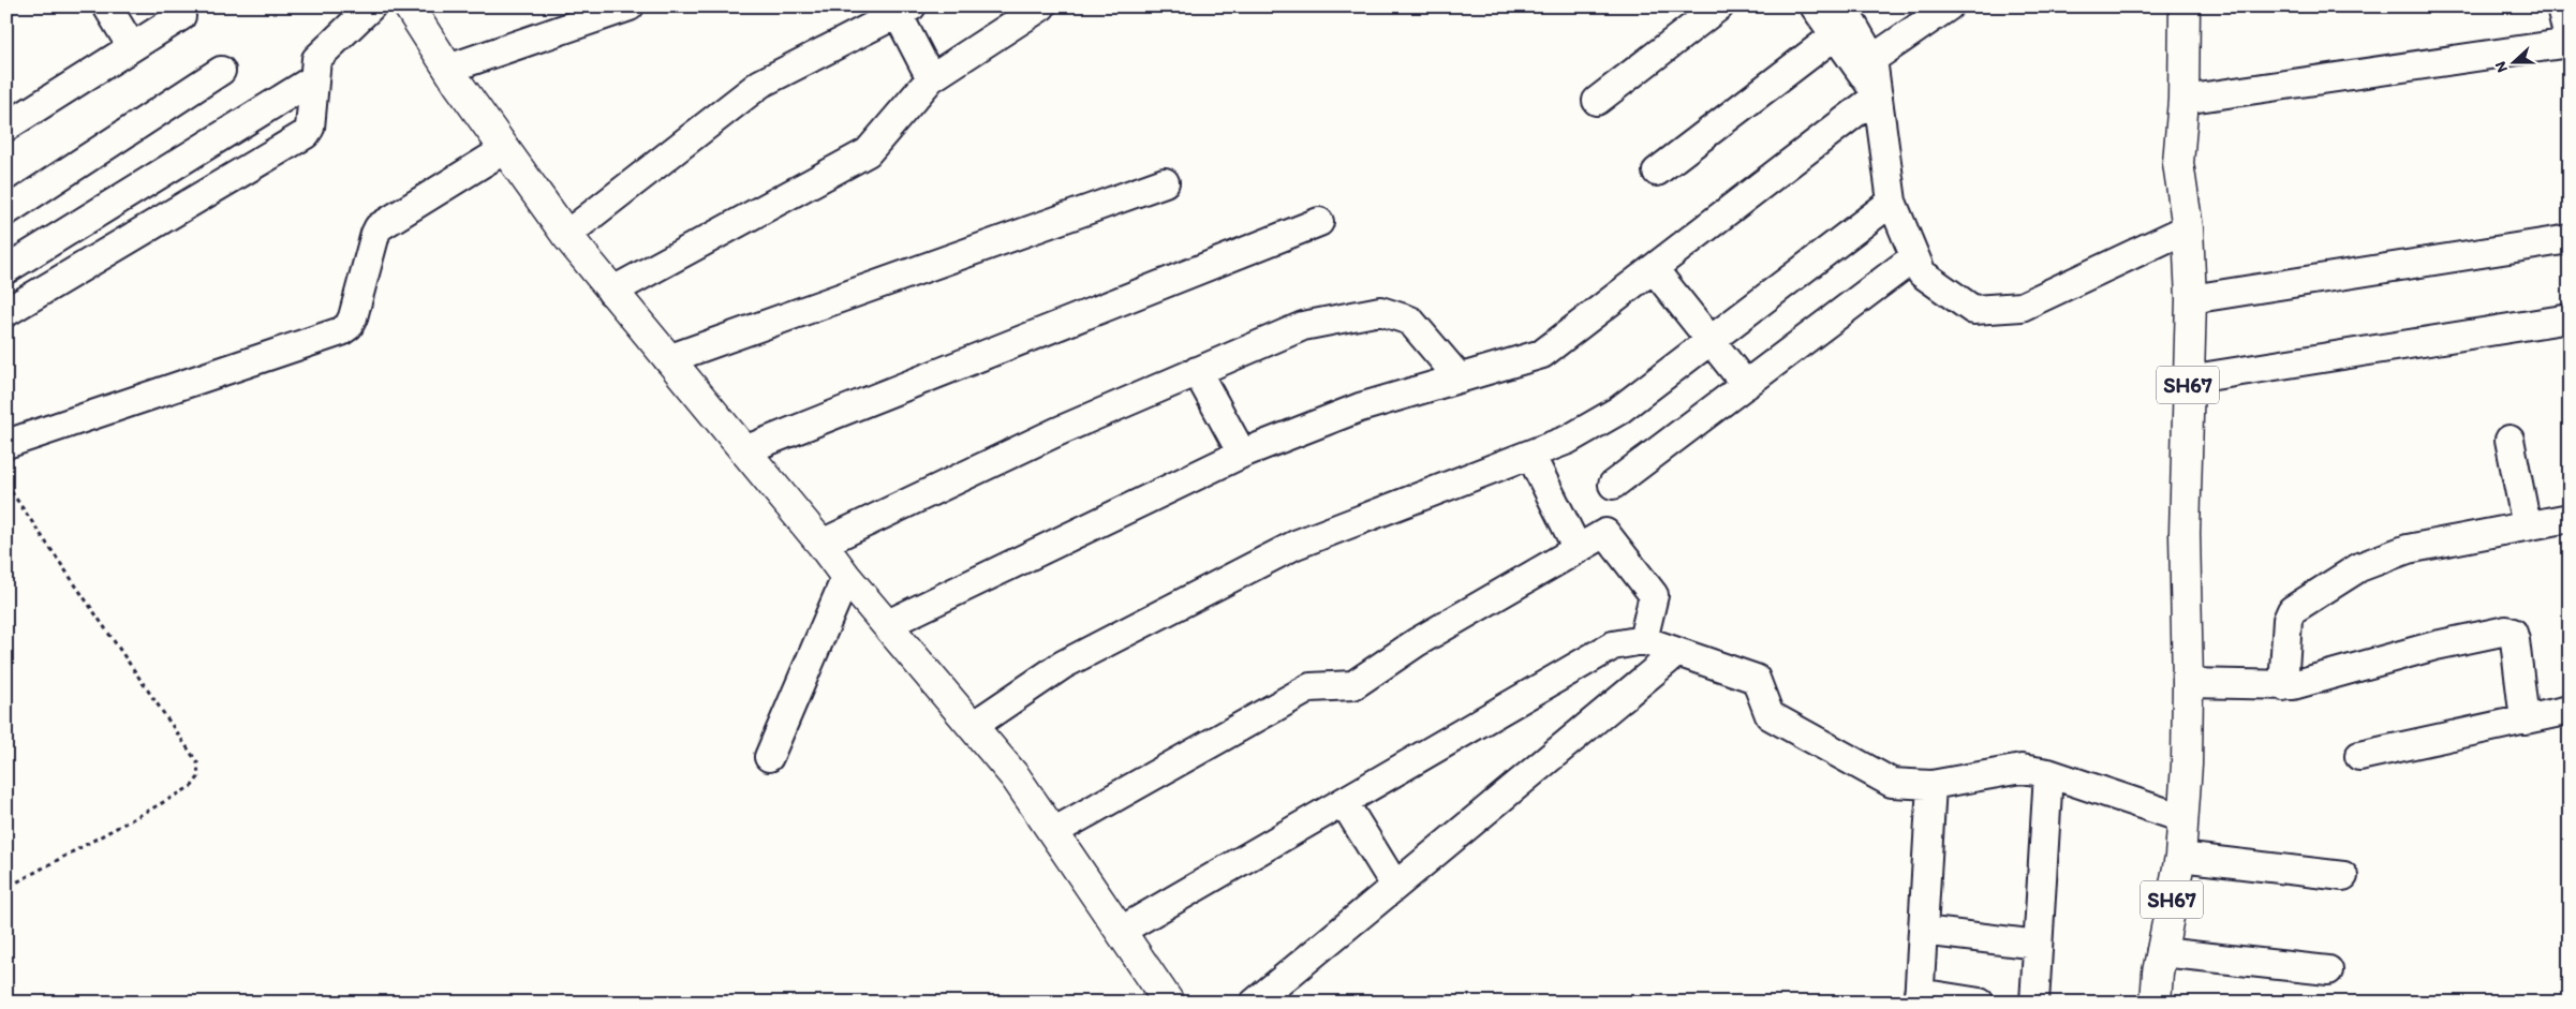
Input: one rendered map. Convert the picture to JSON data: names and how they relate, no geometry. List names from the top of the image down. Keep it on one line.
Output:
{"streets":{"main road":["SH67"]},"north":"left"}
